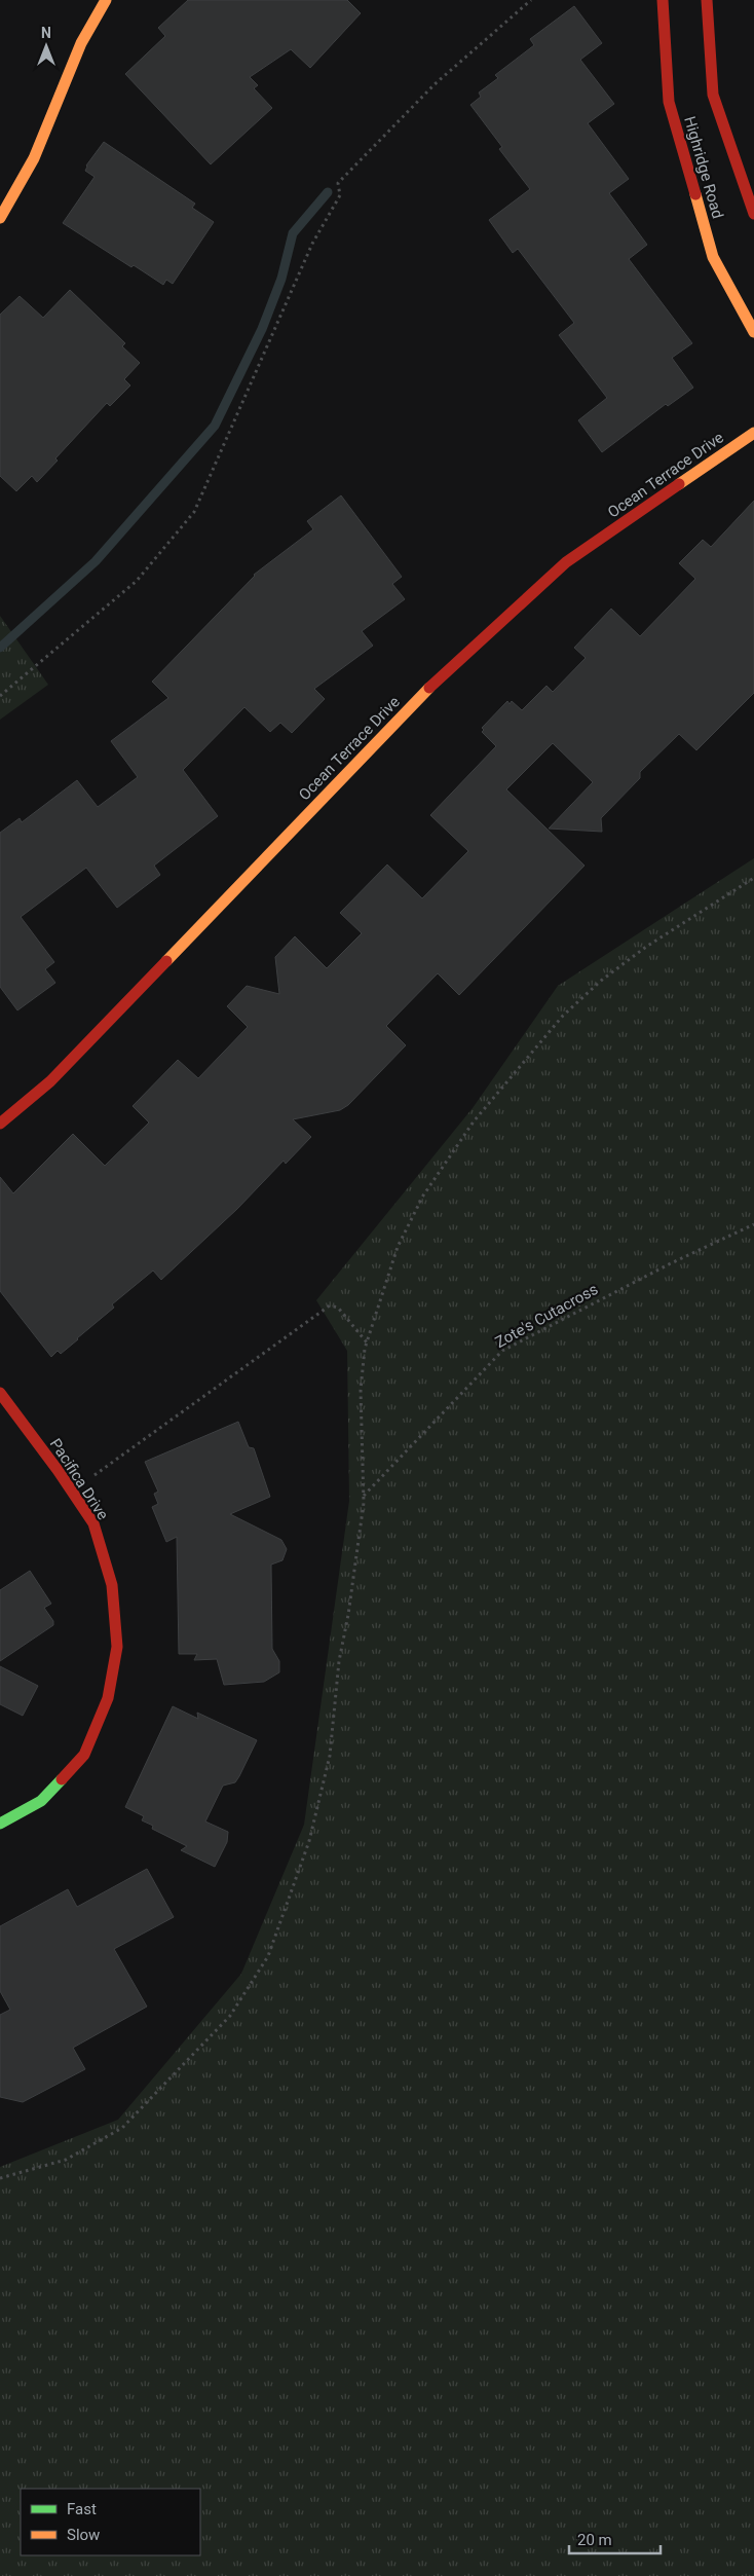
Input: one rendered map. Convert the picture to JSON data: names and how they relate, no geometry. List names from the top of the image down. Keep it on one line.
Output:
{"streets":{"street":["Highridge Road","Ocean Terrace Drive","Pacifica Drive"],"path":["Zote's Cutacross"]},"legend":["Fast","Slow"],"scale_bar":"20 m","north":"top"}
